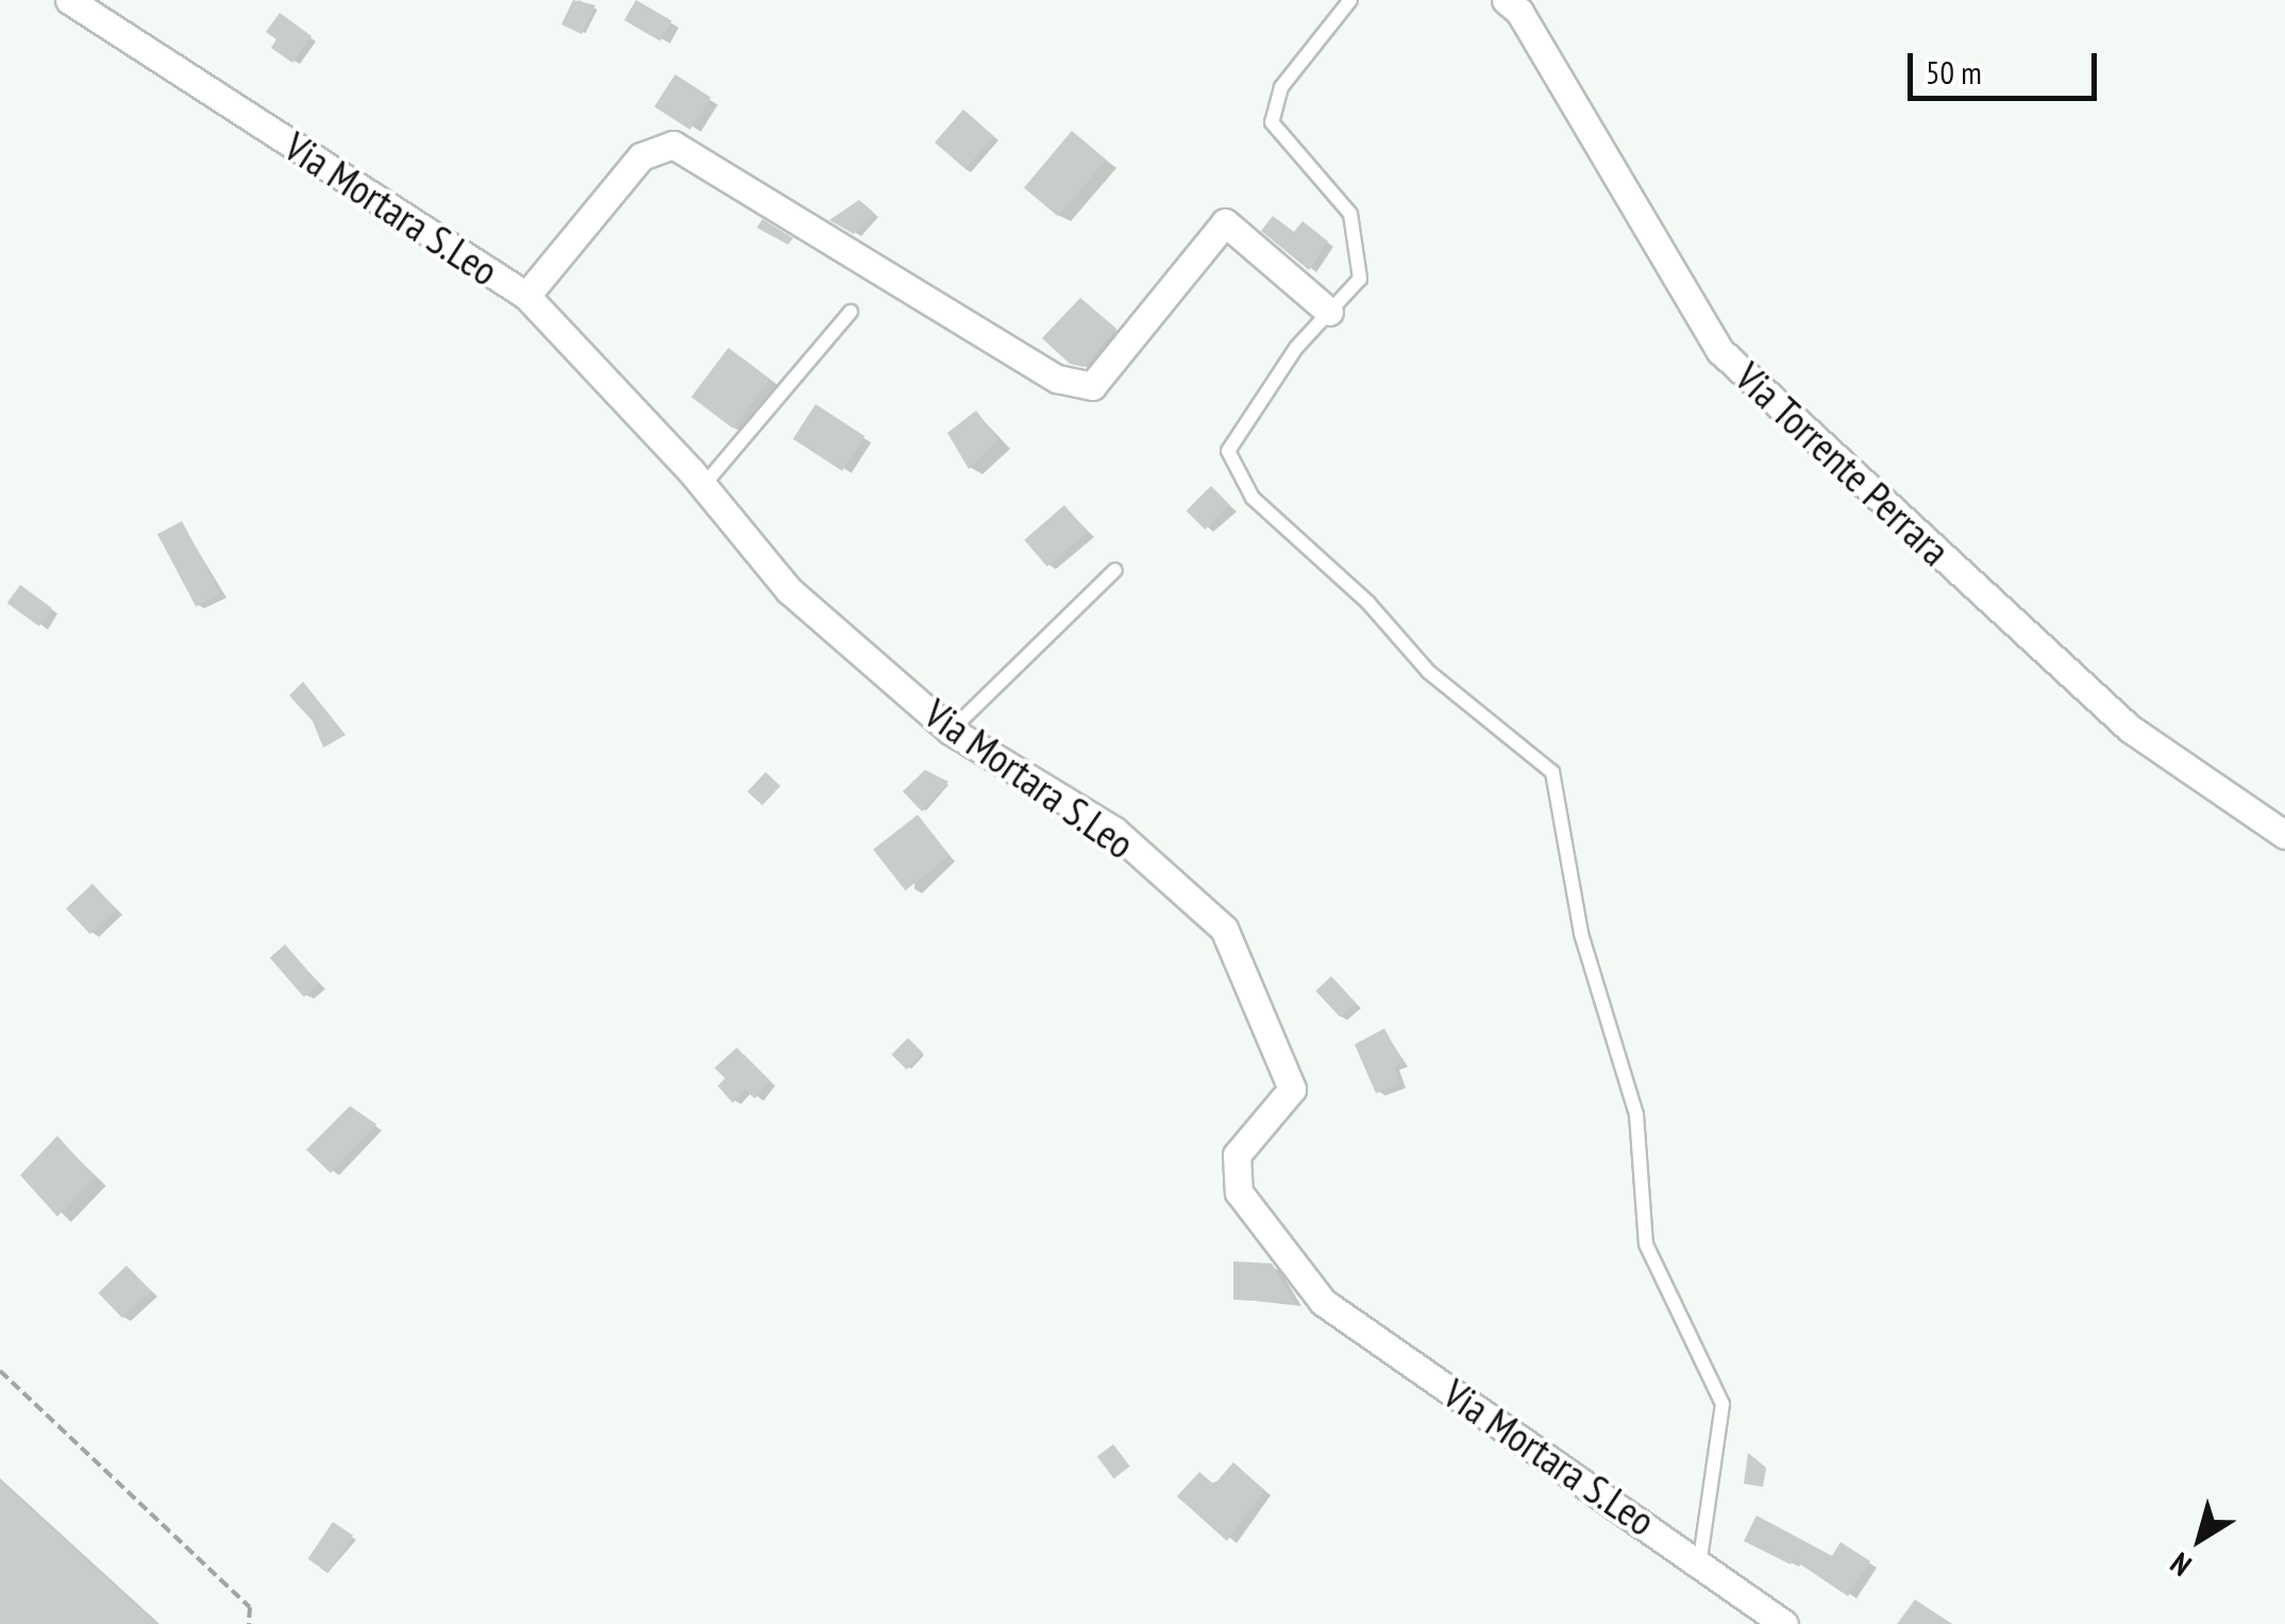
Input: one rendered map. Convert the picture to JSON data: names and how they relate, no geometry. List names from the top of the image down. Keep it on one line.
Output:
{"streets":{"street":["Via Mortara S.Leo","Via Torrente Perrara"]},"scale_bar":"50 m","north":"bottom left"}
